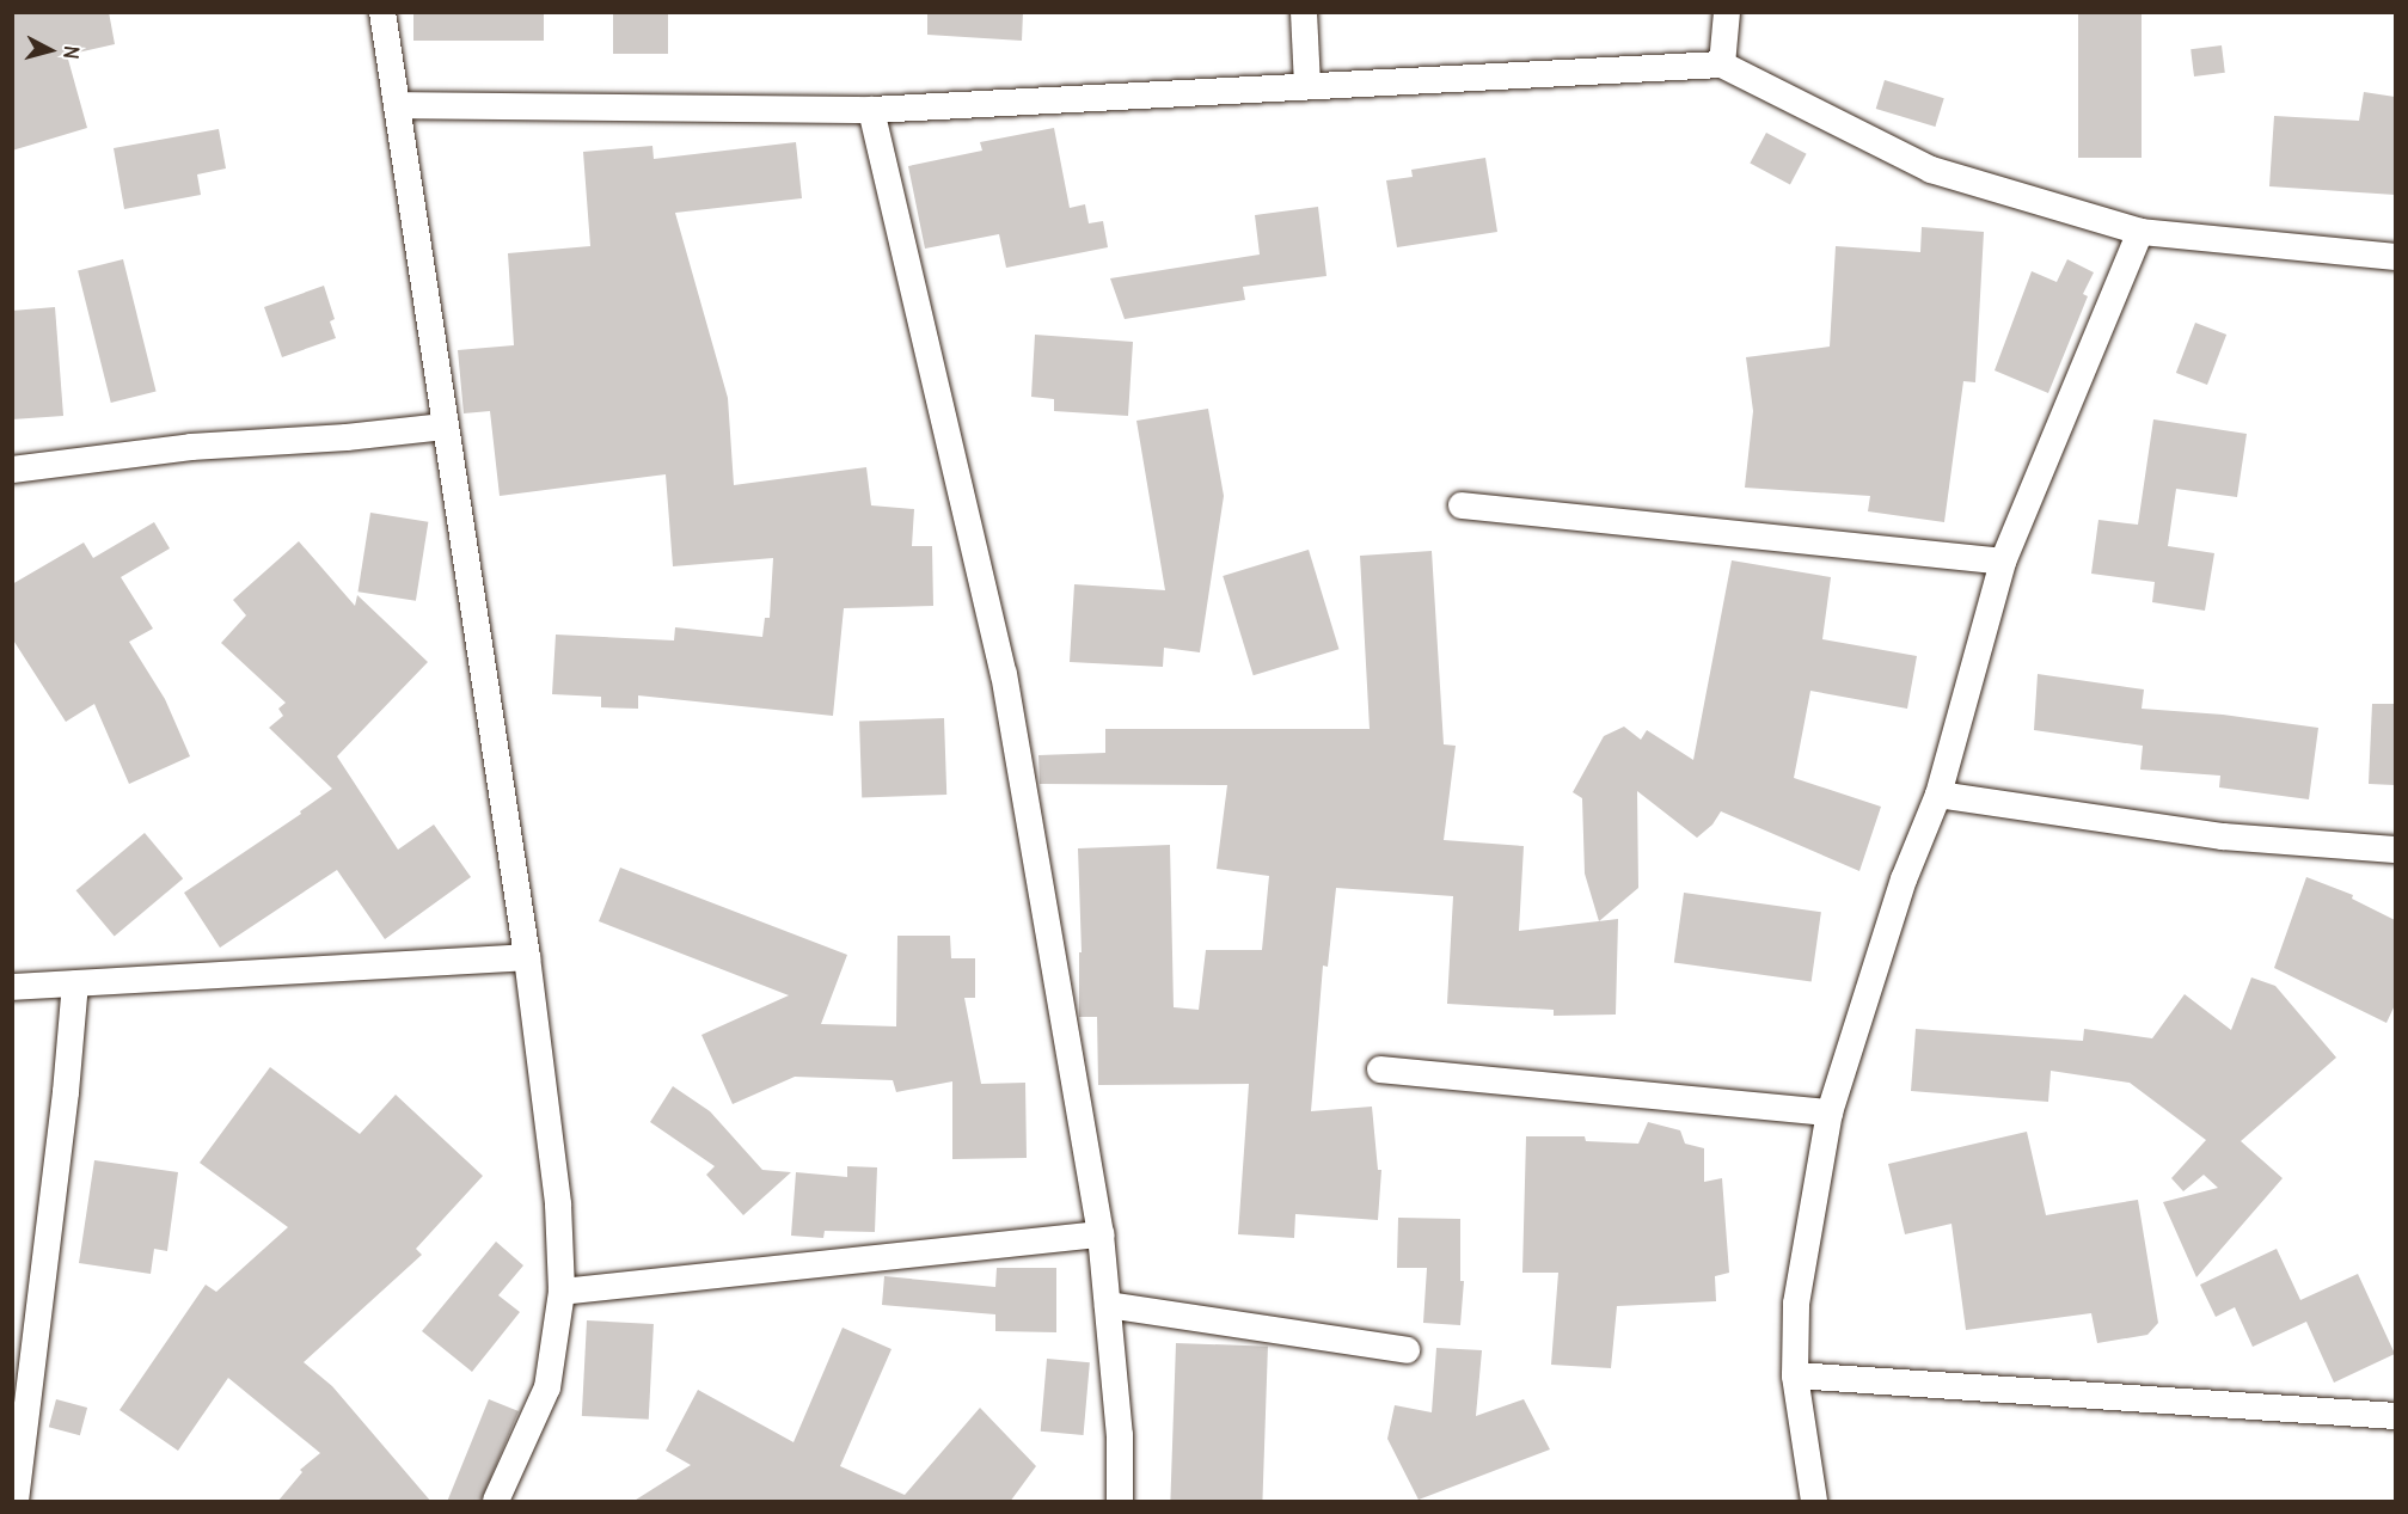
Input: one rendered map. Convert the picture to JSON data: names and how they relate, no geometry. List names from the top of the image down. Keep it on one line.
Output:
{"north":"right"}
